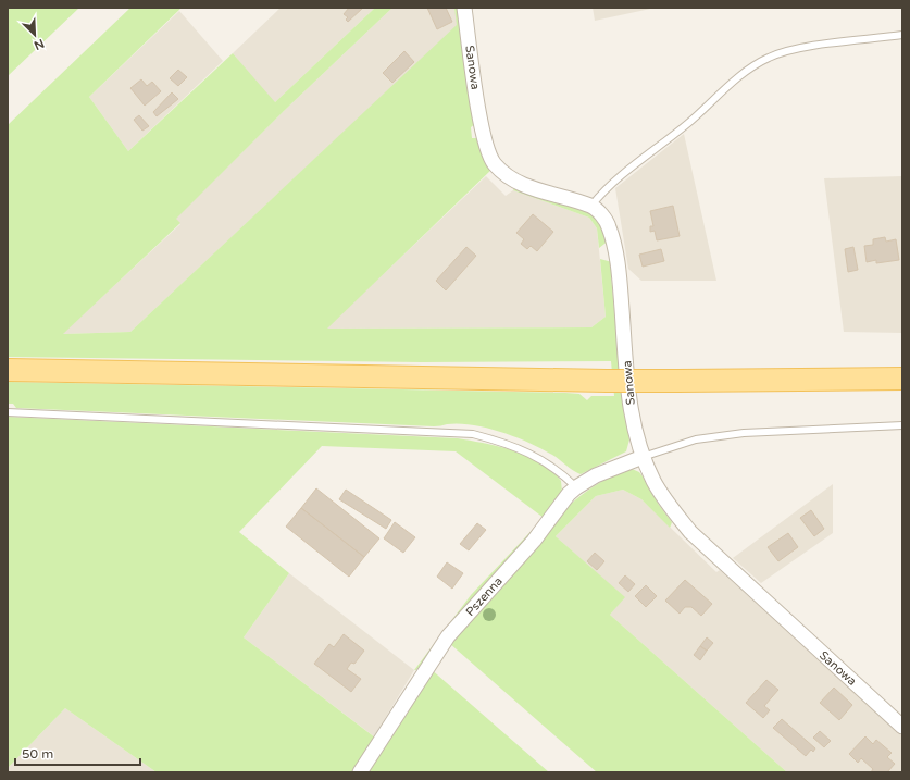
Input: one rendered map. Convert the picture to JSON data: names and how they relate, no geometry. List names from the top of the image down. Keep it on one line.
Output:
{"streets":{"street":["Sanowa","Pszenna"]},"crossings":[["Sanowa","Pszenna"]],"scale_bar":"50 m","north":"bottom right"}
